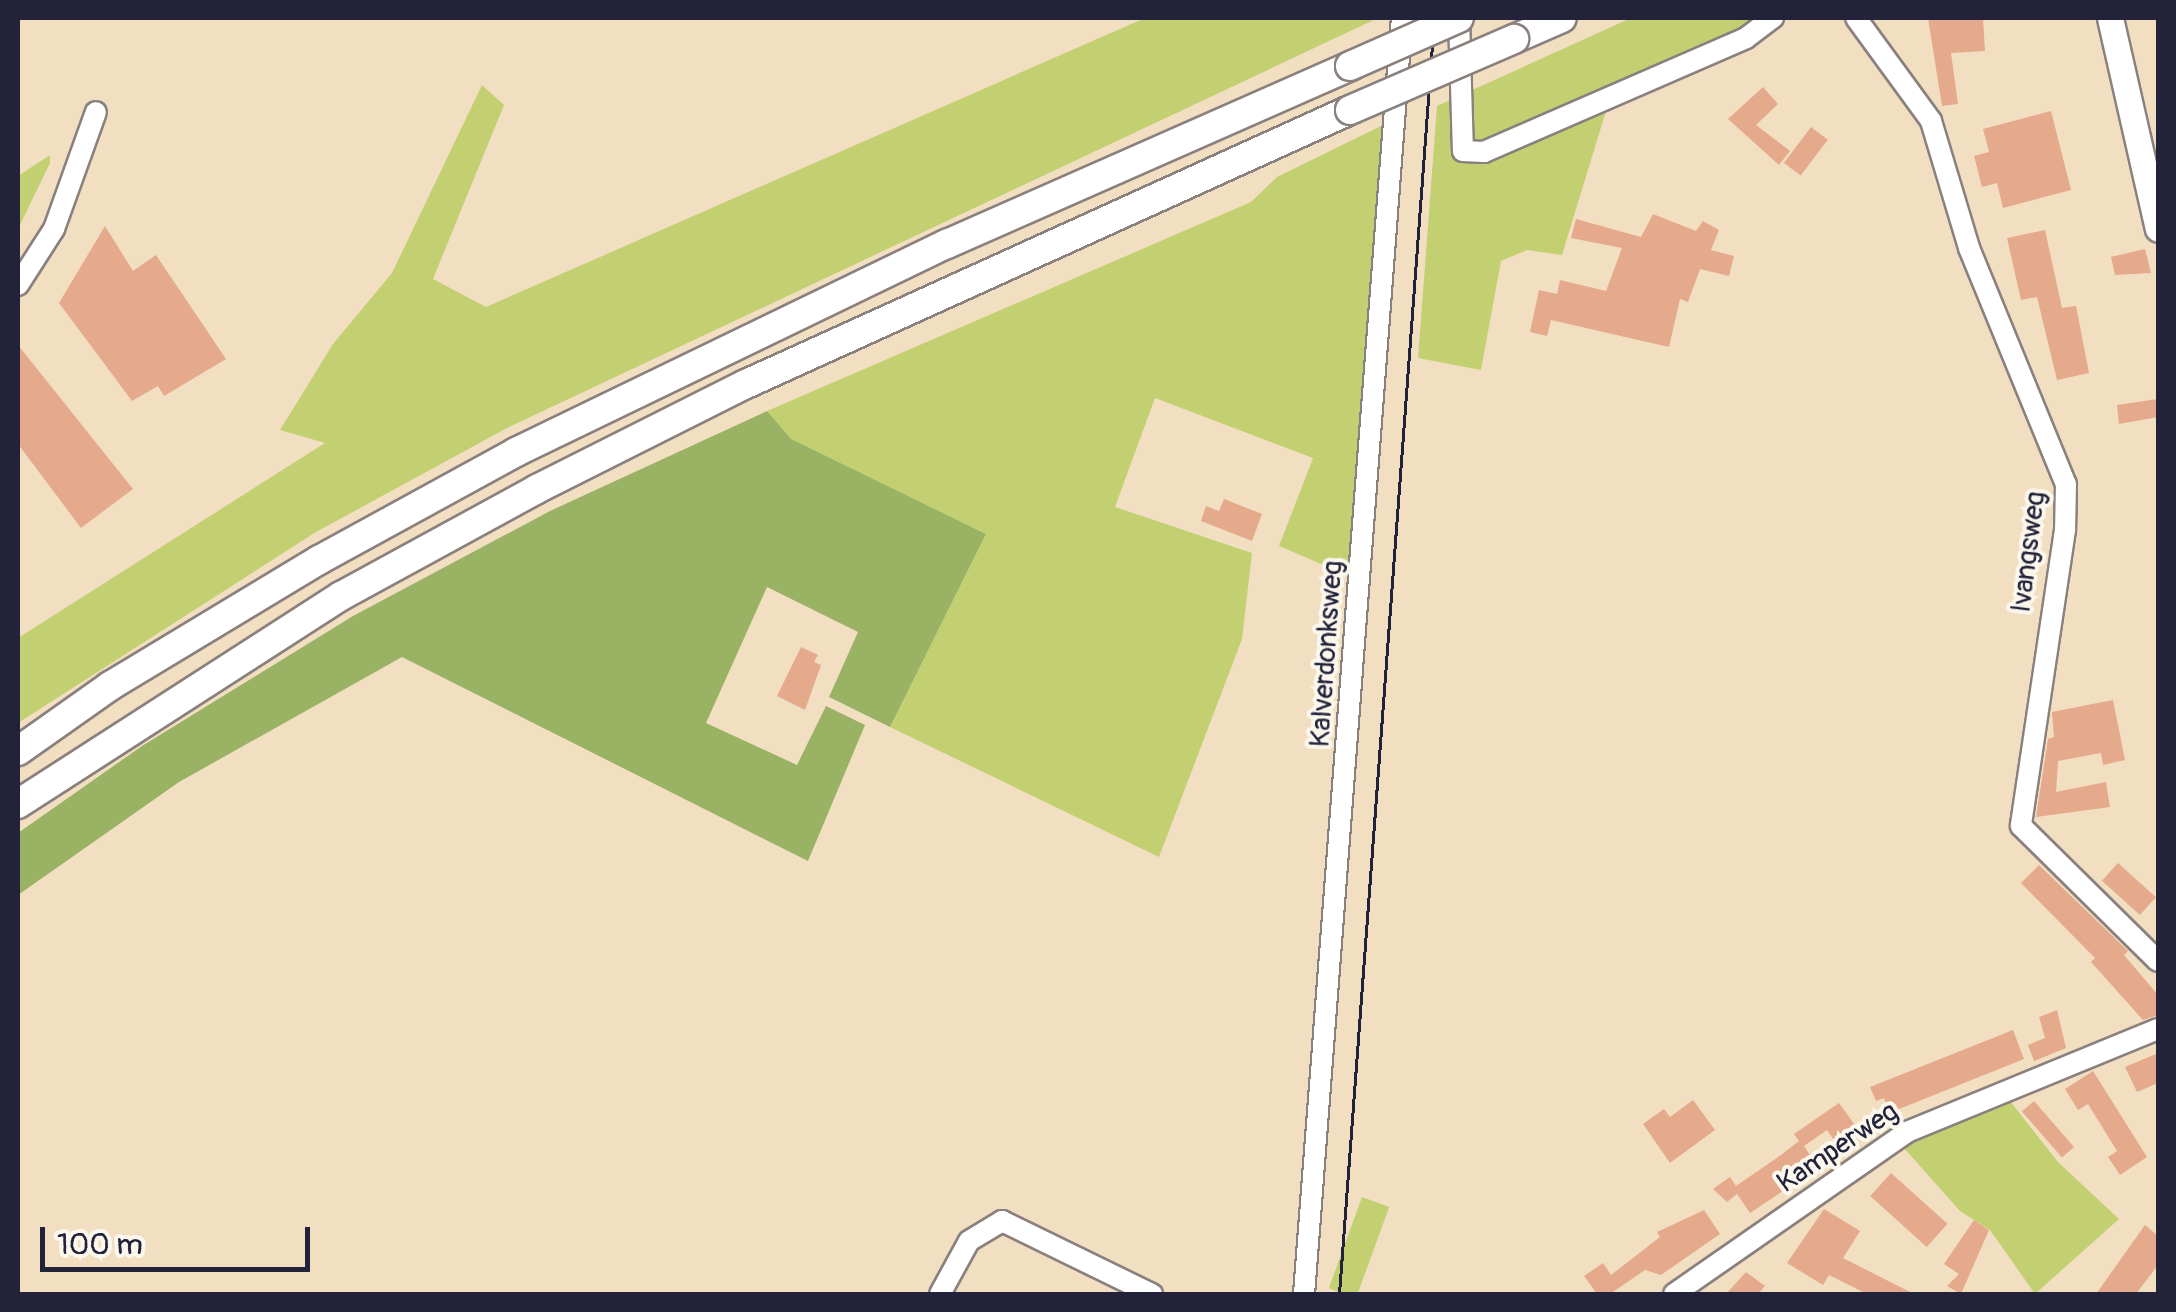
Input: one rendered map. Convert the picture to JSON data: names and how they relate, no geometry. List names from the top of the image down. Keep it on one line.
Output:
{"streets":{"street":["Ivangsweg","Kalverdonksweg","Kamperweg"]},"scale_bar":"100 m"}
